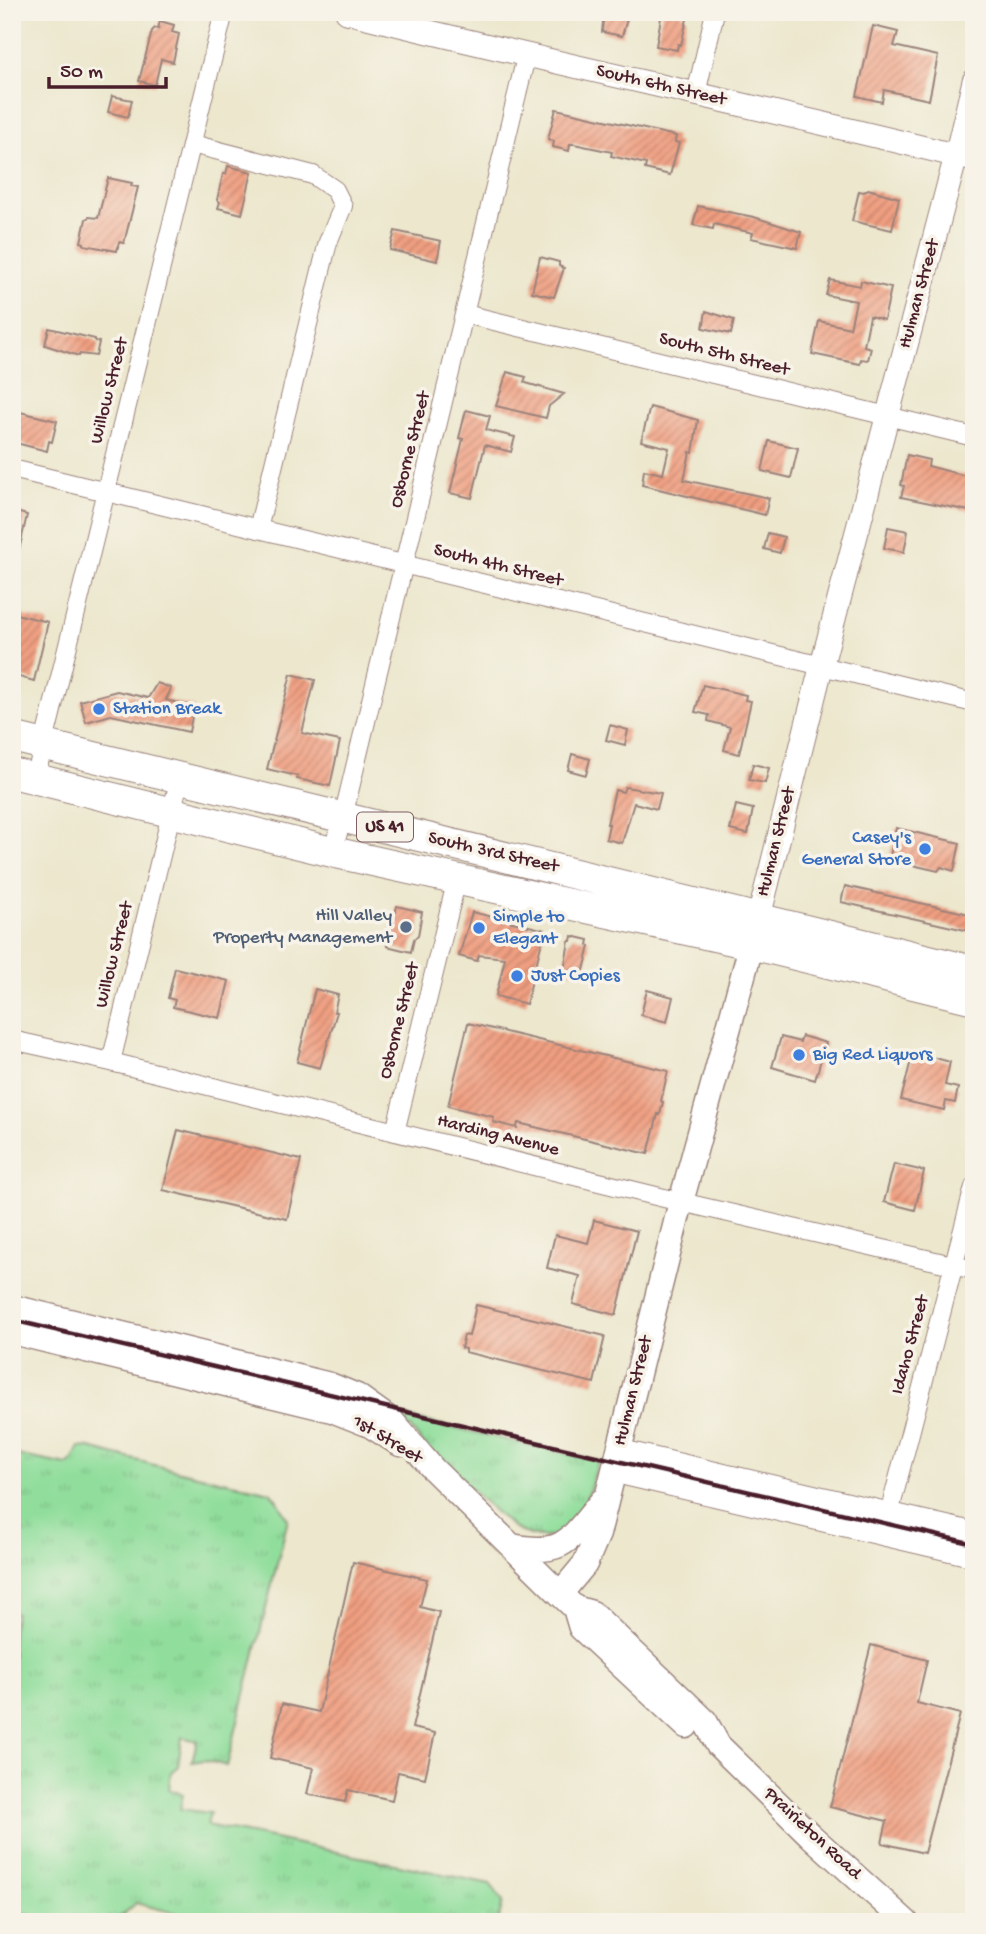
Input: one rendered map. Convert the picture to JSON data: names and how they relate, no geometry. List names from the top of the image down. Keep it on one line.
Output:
{"streets":{"highway":["US 41","South 3rd Street"],"main road":["Hulman Street","1st Street","Prairieton Road"],"street":["South 6th Street","South 5th Street","Willow Street","Osborne Street","South 4th Street","Harding Avenue","Idaho Street"]},"crossings":[["South 6th Street","Hulman Street"],["South 6th Street","Osborne Street"],["Hulman Street","South 5th Street"],["Hulman Street","South 4th Street"],["Hulman Street","South 3rd Street"],["Hulman Street","Harding Avenue"],["Hulman Street","Prairieton Road"],["South 5th Street","Osborne Street"],["Willow Street","South 4th Street"],["Willow Street","South 3rd Street"],["Willow Street","Harding Avenue"],["Osborne Street","South 4th Street"],["Osborne Street","South 3rd Street"],["Osborne Street","Harding Avenue"],["Harding Avenue","Idaho Street"],["1st Street","Prairieton Road"]],"places":["Station Break","Casey's General Store","Hill Valley Property Management","Simple to Elegant","Just Copies","Big Red Liquors"],"scale_bar":"50 m"}
